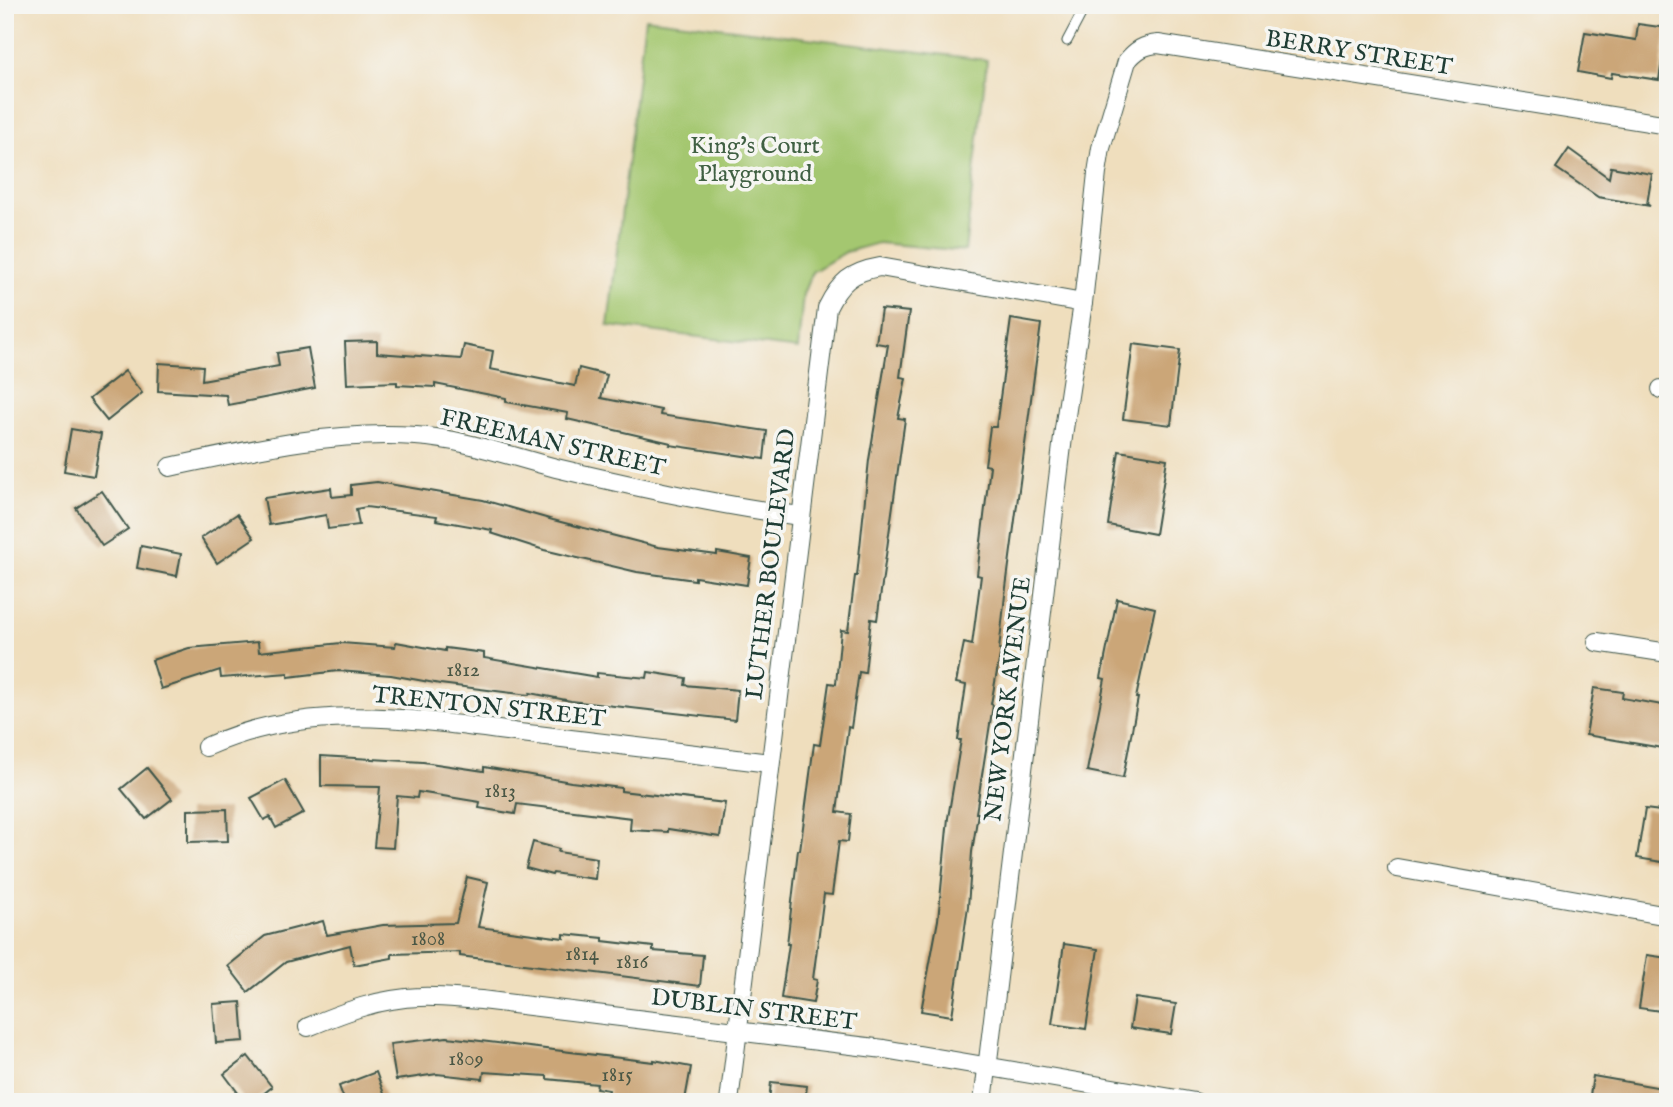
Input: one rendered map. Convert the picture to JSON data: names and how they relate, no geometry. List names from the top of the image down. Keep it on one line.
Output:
{"streets":{"street":["BERRY STREET","FREEMAN STREET","LUTHER BOULEVARD","NEW YORK AVENUE","TRENTON STREET","DUBLIN STREET"]},"crossings":[["BERRY STREET","LUTHER BOULEVARD"],["BERRY STREET","NEW YORK AVENUE"],["FREEMAN STREET","LUTHER BOULEVARD"],["LUTHER BOULEVARD","NEW YORK AVENUE"],["LUTHER BOULEVARD","TRENTON STREET"],["LUTHER BOULEVARD","DUBLIN STREET"],["NEW YORK AVENUE","DUBLIN STREET"]],"parks":["King's Court Playground"],"house_numbers":["1812","1813","1808","1814","1816","1809","1815"]}
